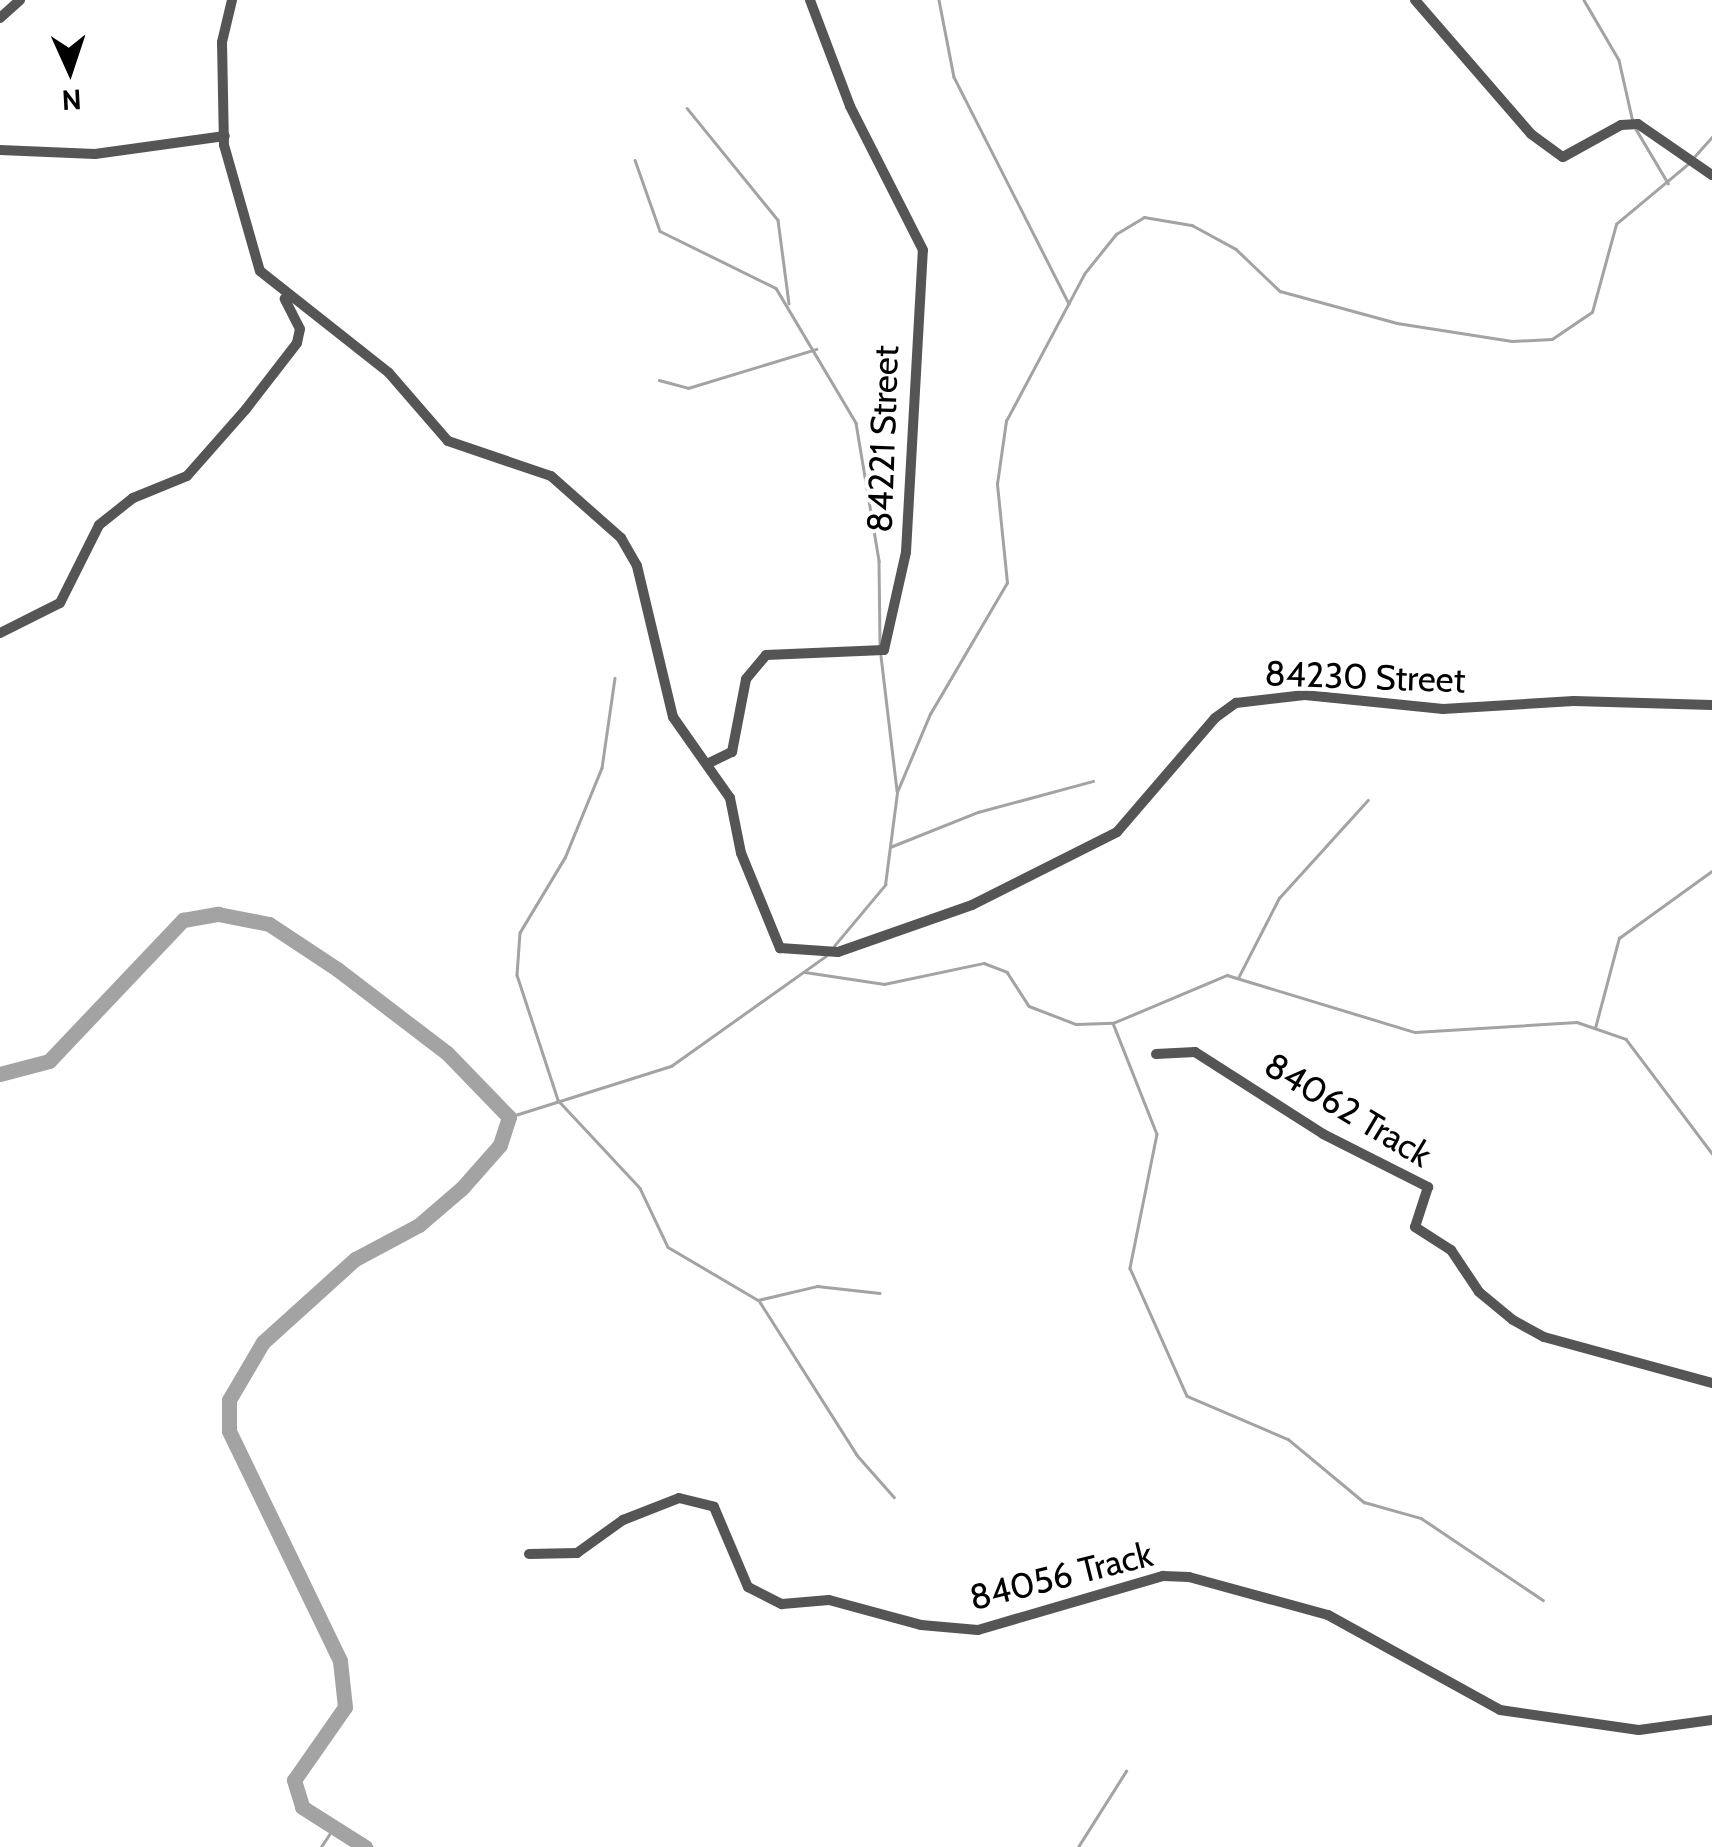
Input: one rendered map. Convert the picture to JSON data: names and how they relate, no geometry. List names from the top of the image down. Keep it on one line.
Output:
{"streets":{"street":["84221 Street","84230 Street","84062 Track","84056 Track"]},"crossings":[["84221 Street","84230 Street"]],"north":"bottom"}
